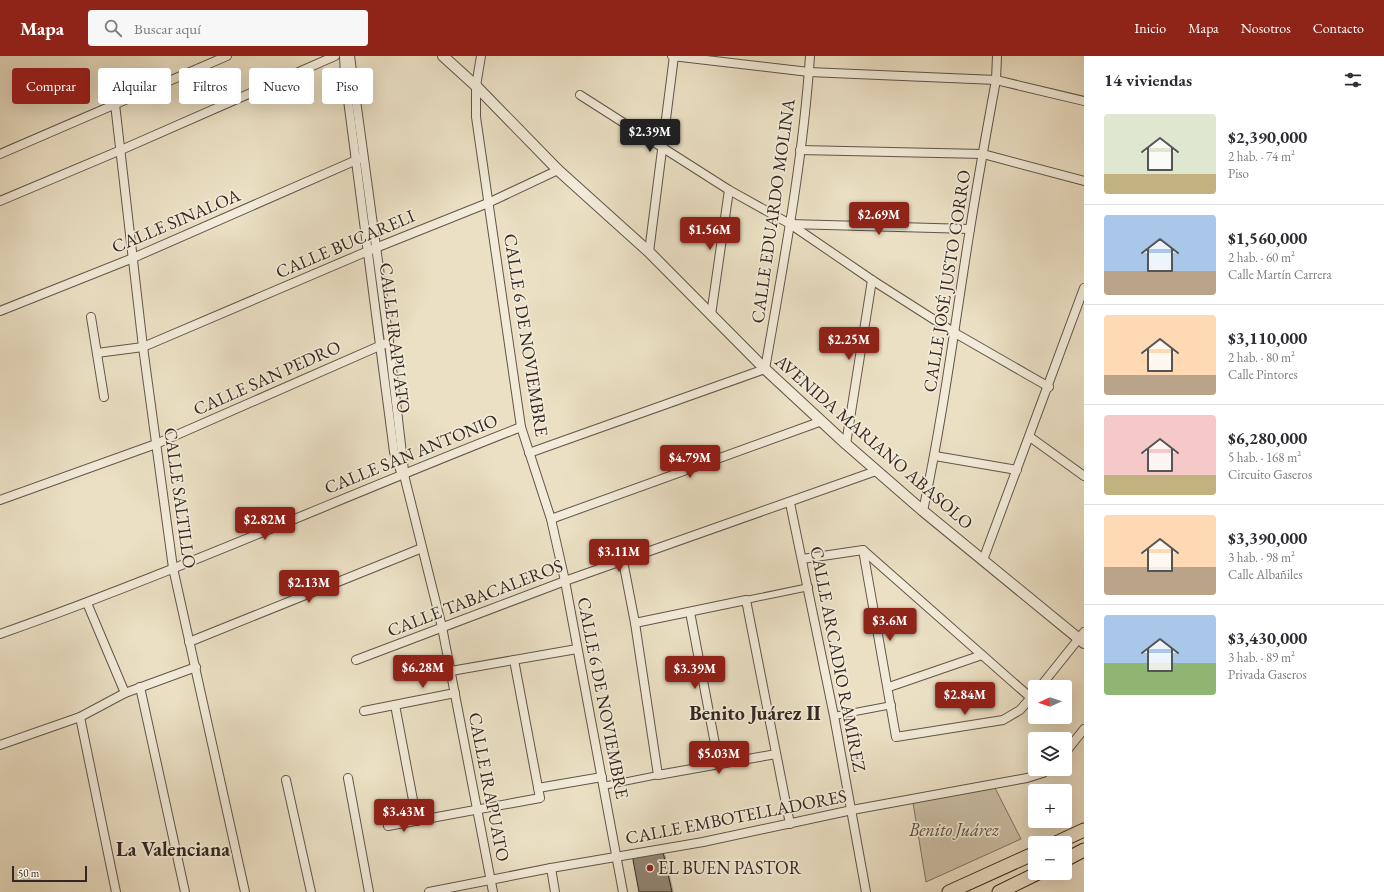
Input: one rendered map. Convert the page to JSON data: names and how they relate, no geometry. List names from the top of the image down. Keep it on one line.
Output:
{"streets":{"street":["CALLE EDUARDO MOLINA","CALLE SINALOA","CALLE BUCARELI","CALLE JOSÉ JUSTO CORRO","CALLE 6 DE NOVIEMBRE","CALLE IRAPUATO","CALLE SAN PEDRO","AVENIDA MARIANO ABASOLO","CALLE SAN ANTONIO","CALLE SALTILLO","CALLE TABACALEROS","CALLE ARCADIO RAMÍREZ","CALLE EMBOTELLADORES"]},"crossings":[["CALLE EDUARDO MOLINA","AVENIDA MARIANO ABASOLO"],["CALLE SINALOA","CALLE IRAPUATO"],["CALLE SINALOA","CALLE SALTILLO"],["CALLE BUCARELI","CALLE 6 DE NOVIEMBRE"],["CALLE BUCARELI","CALLE IRAPUATO"],["CALLE BUCARELI","AVENIDA MARIANO ABASOLO"],["CALLE BUCARELI","CALLE SALTILLO"],["CALLE JOSÉ JUSTO CORRO","AVENIDA MARIANO ABASOLO"],["CALLE 6 DE NOVIEMBRE","AVENIDA MARIANO ABASOLO"],["CALLE 6 DE NOVIEMBRE","CALLE SAN ANTONIO"],["CALLE 6 DE NOVIEMBRE","CALLE TABACALEROS"],["CALLE 6 DE NOVIEMBRE","CALLE EMBOTELLADORES"],["CALLE IRAPUATO","CALLE SAN PEDRO"],["CALLE IRAPUATO","CALLE SAN ANTONIO"],["CALLE IRAPUATO","CALLE TABACALEROS"],["CALLE IRAPUATO","CALLE EMBOTELLADORES"],["CALLE SAN PEDRO","CALLE SALTILLO"],["AVENIDA MARIANO ABASOLO","CALLE TABACALEROS"],["CALLE SAN ANTONIO","CALLE SALTILLO"],["CALLE TABACALEROS","CALLE ARCADIO RAMÍREZ"],["CALLE ARCADIO RAMÍREZ","CALLE EMBOTELLADORES"]],"districts":["Benito Juárez II","La Valenciana"],"parks":["Benito Juárez"],"places":["EL BUEN PASTOR"],"scale_bar":"50 m","north":"left","page":{"header":"Mapa","search":"Buscar aquí","nav":["Inicio","Mapa","Nosotros","Contacto"],"heading":"14 viviendas","chip":["Comprar","Alquilar","Filtros","Nuevo","Piso"],"list":[{"name":"$2,390,000","note":"2 hab. · 74 m² · Piso"},{"name":"$1,560,000","note":"2 hab. · 60 m² · Calle Martín Carrera"},{"name":"$3,110,000","note":"2 hab. · 80 m² · Calle Pintores"},{"name":"$6,280,000","note":"5 hab. · 168 m² · Circuito Gaseros"},{"name":"$3,390,000","note":"3 hab. · 98 m² · Calle Albañiles"},{"name":"$3,430,000","note":"3 hab. · 89 m² · Privada Gaseros"}],"price":["$2.39M","$2.69M","$1.56M","$2.25M","$4.79M","$2.82M","$3.11M","$2.13M","$3.6M","$6.28M","$3.39M","$2.84M","$5.03M","$3.43M"],"map_buttons":["+","−"],"scale":"50 m"}}
